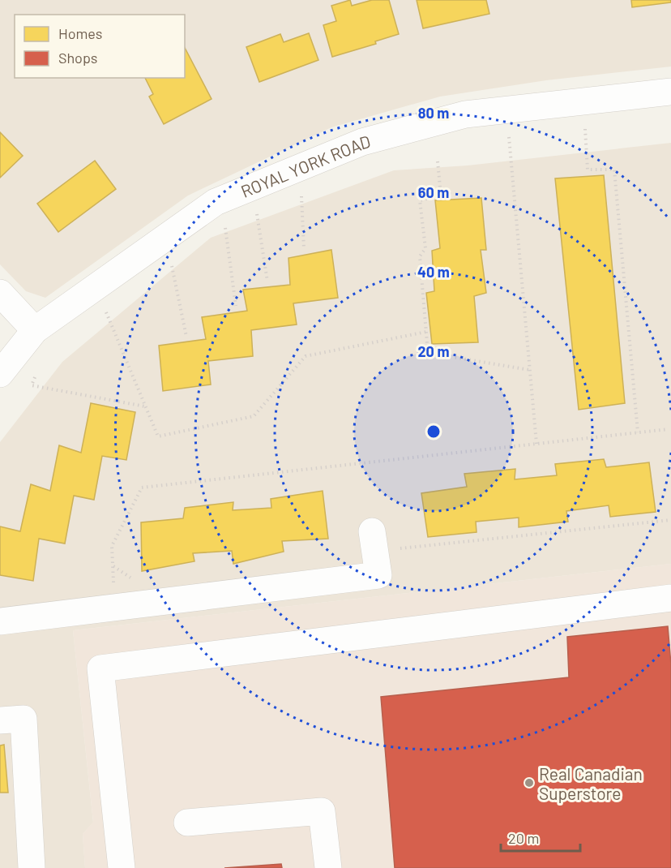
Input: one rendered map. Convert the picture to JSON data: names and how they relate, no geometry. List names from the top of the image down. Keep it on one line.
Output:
{"streets":{"street":["ROYAL YORK ROAD"]},"places":["Real Canadian Superstore"],"legend":["Homes","Shops"],"scale_bar":"20 m","rings":["80 m","60 m","40 m","20 m"]}
